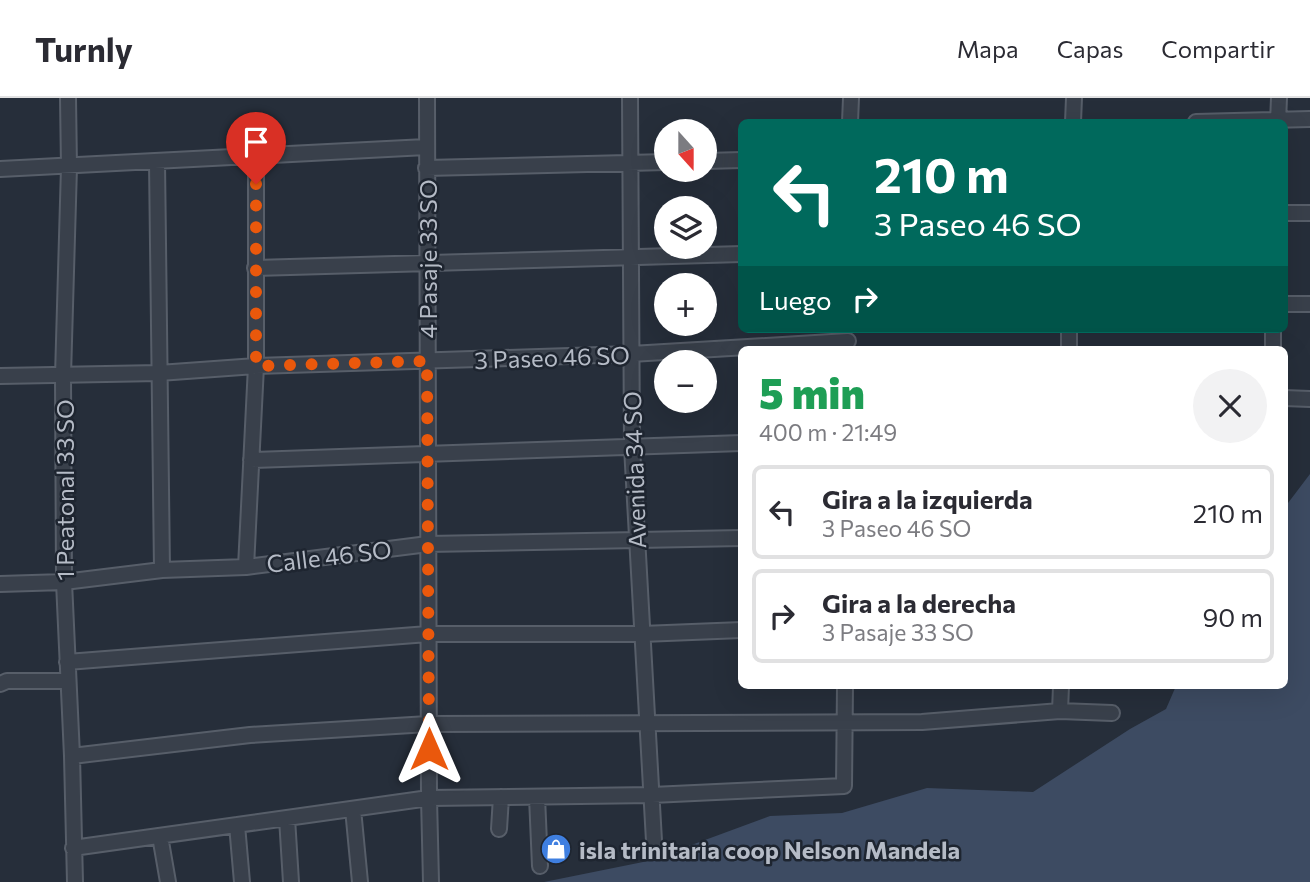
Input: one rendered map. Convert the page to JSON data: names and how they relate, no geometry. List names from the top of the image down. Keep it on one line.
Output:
{"streets":{"street":["4 Pasaje 33 SO","3 Paseo 46 SO","Avenida 34 SO","1 Peatonal 33 SO","Calle 46 SO"]},"crossings":[["4 Pasaje 33 SO","3 Paseo 46 SO"],["4 Pasaje 33 SO","Calle 46 SO"],["3 Paseo 46 SO","Avenida 34 SO"],["3 Paseo 46 SO","1 Peatonal 33 SO"],["Avenida 34 SO","Calle 46 SO"],["1 Peatonal 33 SO","Calle 46 SO"]],"places":{"shop":["isla trinitaria coop Nelson Mandela"]},"north":"bottom","page":{"header":"Turnly","nav":["Mapa","Capas","Compartir"],"map_buttons":["+","−"],"turn":["210 m","3 Paseo 46 SO"],"then":"Luego","heading":["5 min","400 m · 21:49"],"list":[{"name":"Gira a la izquierda","note":"3 Paseo 46 SO","value":"210 m"},{"name":"Gira a la derecha","note":"3 Pasaje 33 SO","value":"90 m"}]}}
